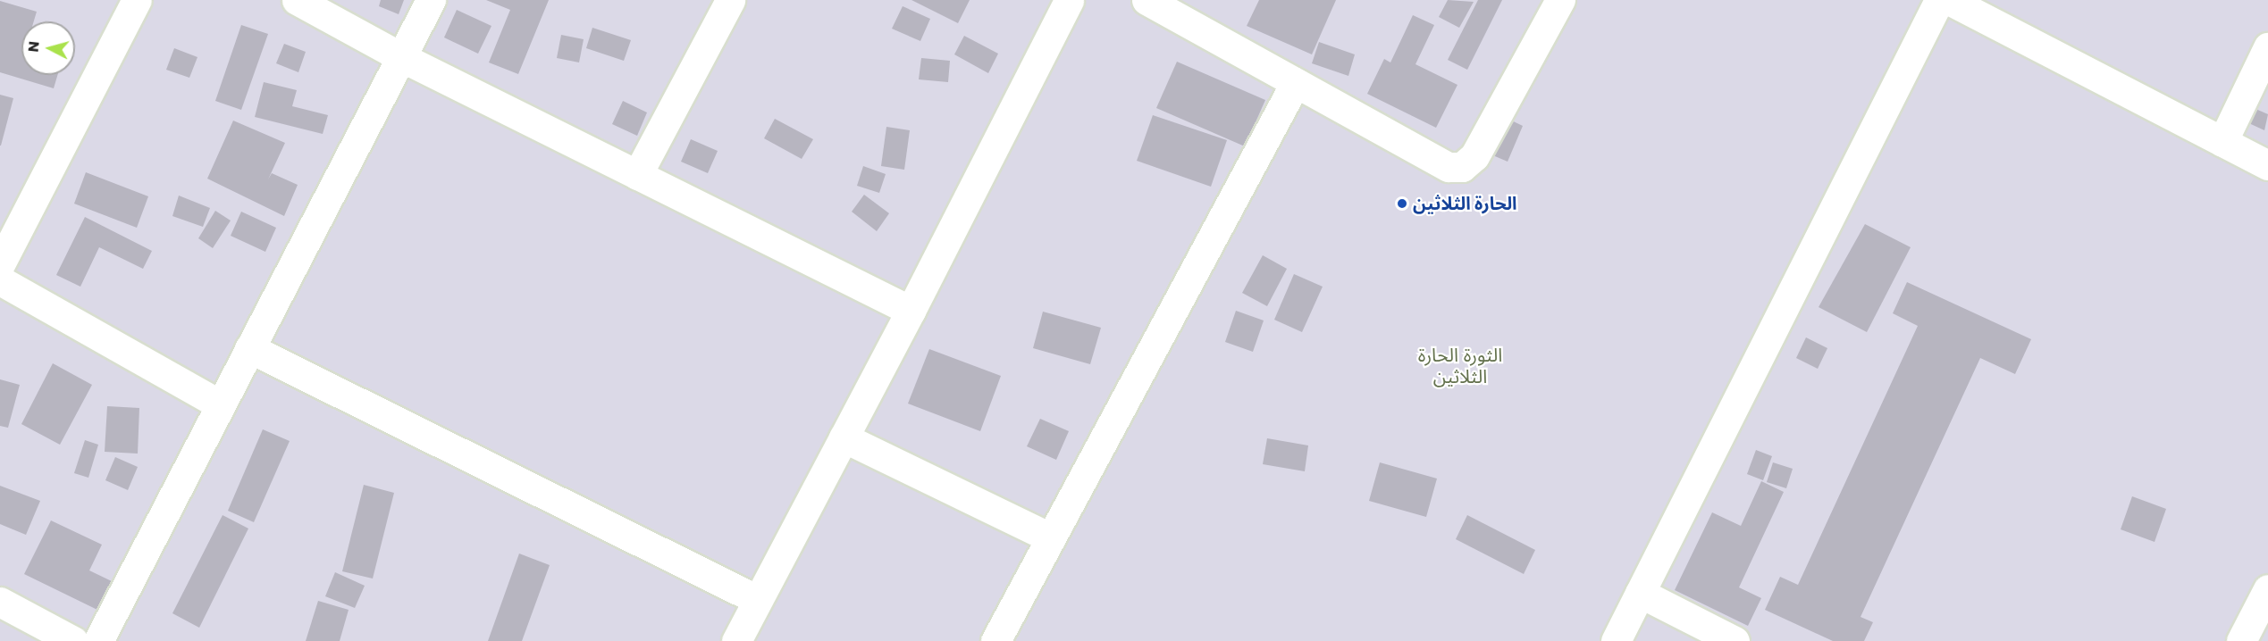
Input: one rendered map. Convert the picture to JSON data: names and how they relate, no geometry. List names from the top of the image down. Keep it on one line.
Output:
{"districts":["الثورة الحارة الثلاثين"],"places":["الحارة الثلاثين"],"north":"left"}
